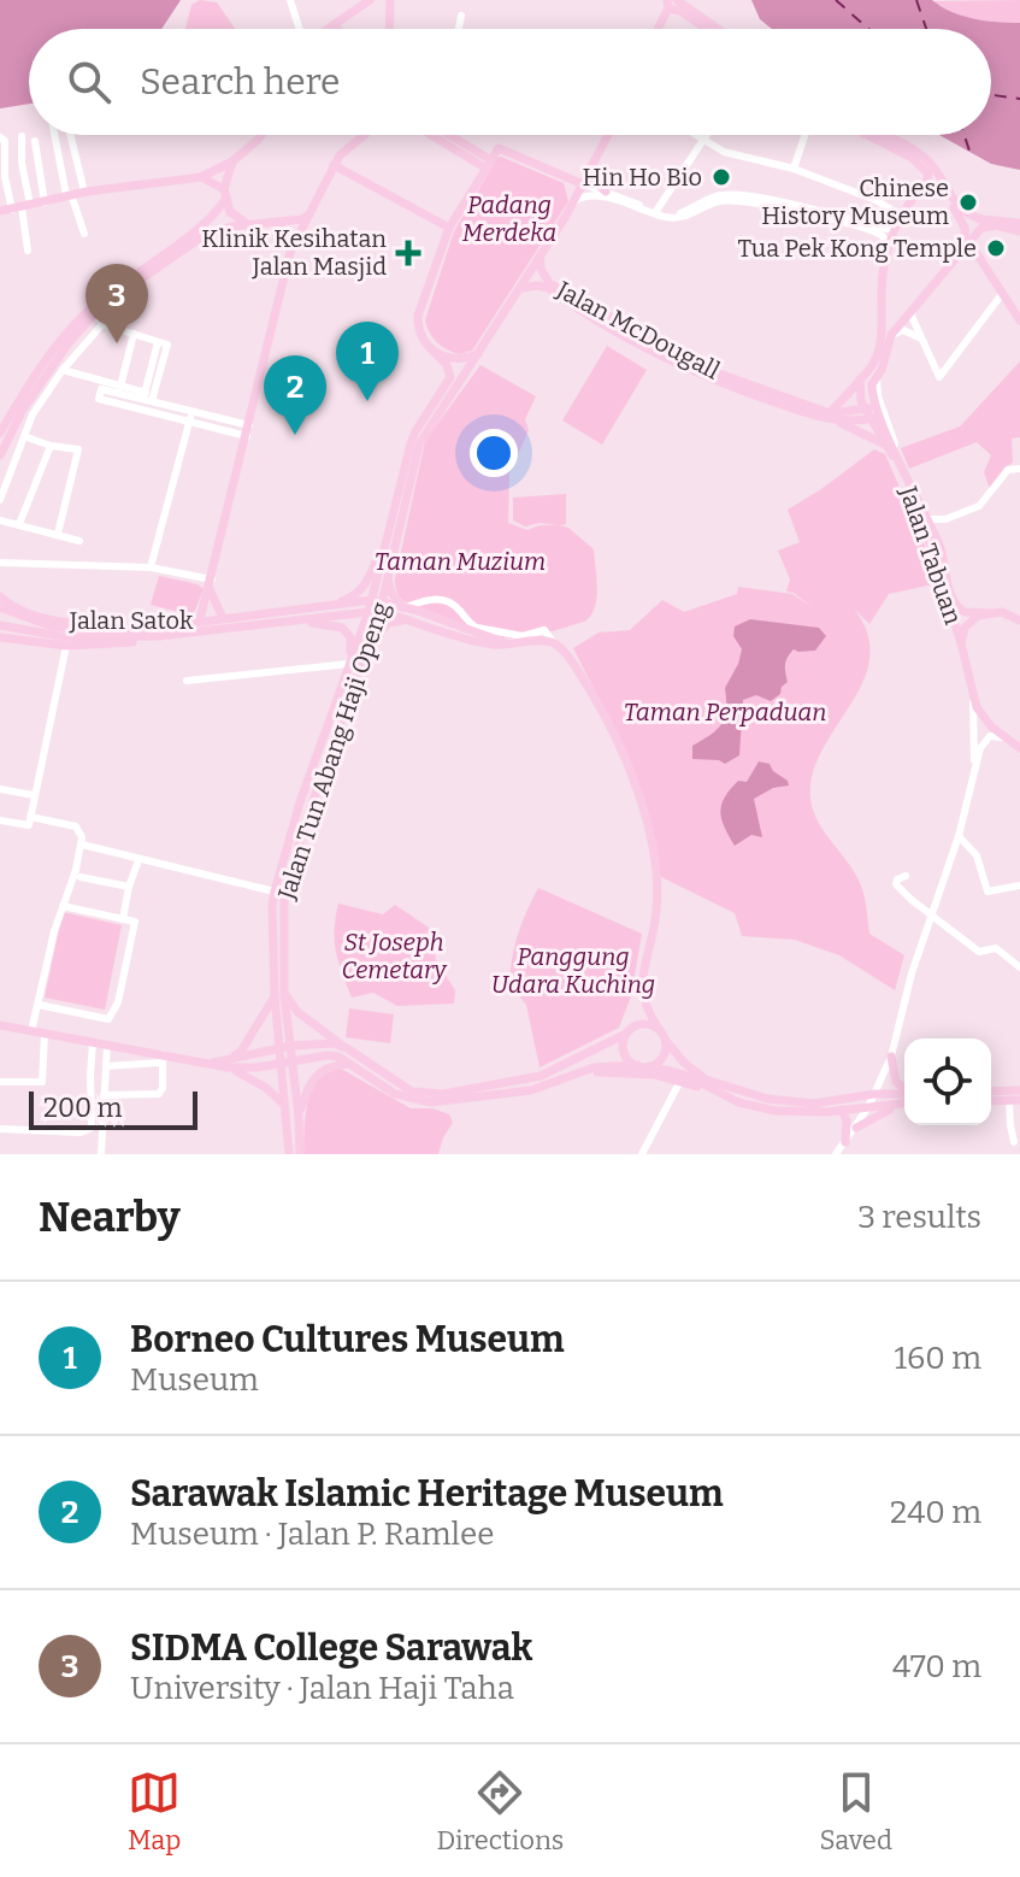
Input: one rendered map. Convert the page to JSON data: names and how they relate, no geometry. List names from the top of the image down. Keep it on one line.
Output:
{"streets":{"main road":["Jalan McDougall","Jalan Tabuan","Jalan Satok","Jalan Tun Abang Haji Openg"]},"crossings":[["Jalan McDougall","Jalan Tabuan"],["Jalan McDougall","Jalan Tun Abang Haji Openg"],["Jalan Satok","Jalan Tun Abang Haji Openg"]],"parks":["Padang Merdeka","Taman Muzium","Taman Perpaduan","St Joseph Cemetary","Panggung Udara Kuching"],"places":{"other":["Hin Ho Bio","Chinese History Museum","Tua Pek Kong Temple"],"health":["Klinik Kesihatan Jalan Masjid"]},"scale_bar":"200 m","page":{"search":"Search here","pins":["3","1","2"],"scale":"200 m","heading":["Nearby","3 results"],"list":[{"mark":"1","name":"Borneo Cultures Museum","note":"Museum","value":"160 m"},{"mark":"2","name":"Sarawak Islamic Heritage Museum","note":"Museum · Jalan P. Ramlee","value":"240 m"},{"mark":"3","name":"SIDMA College Sarawak","note":"University · Jalan Haji Taha","value":"470 m"}],"nav":["Map","Directions","Saved"]}}
